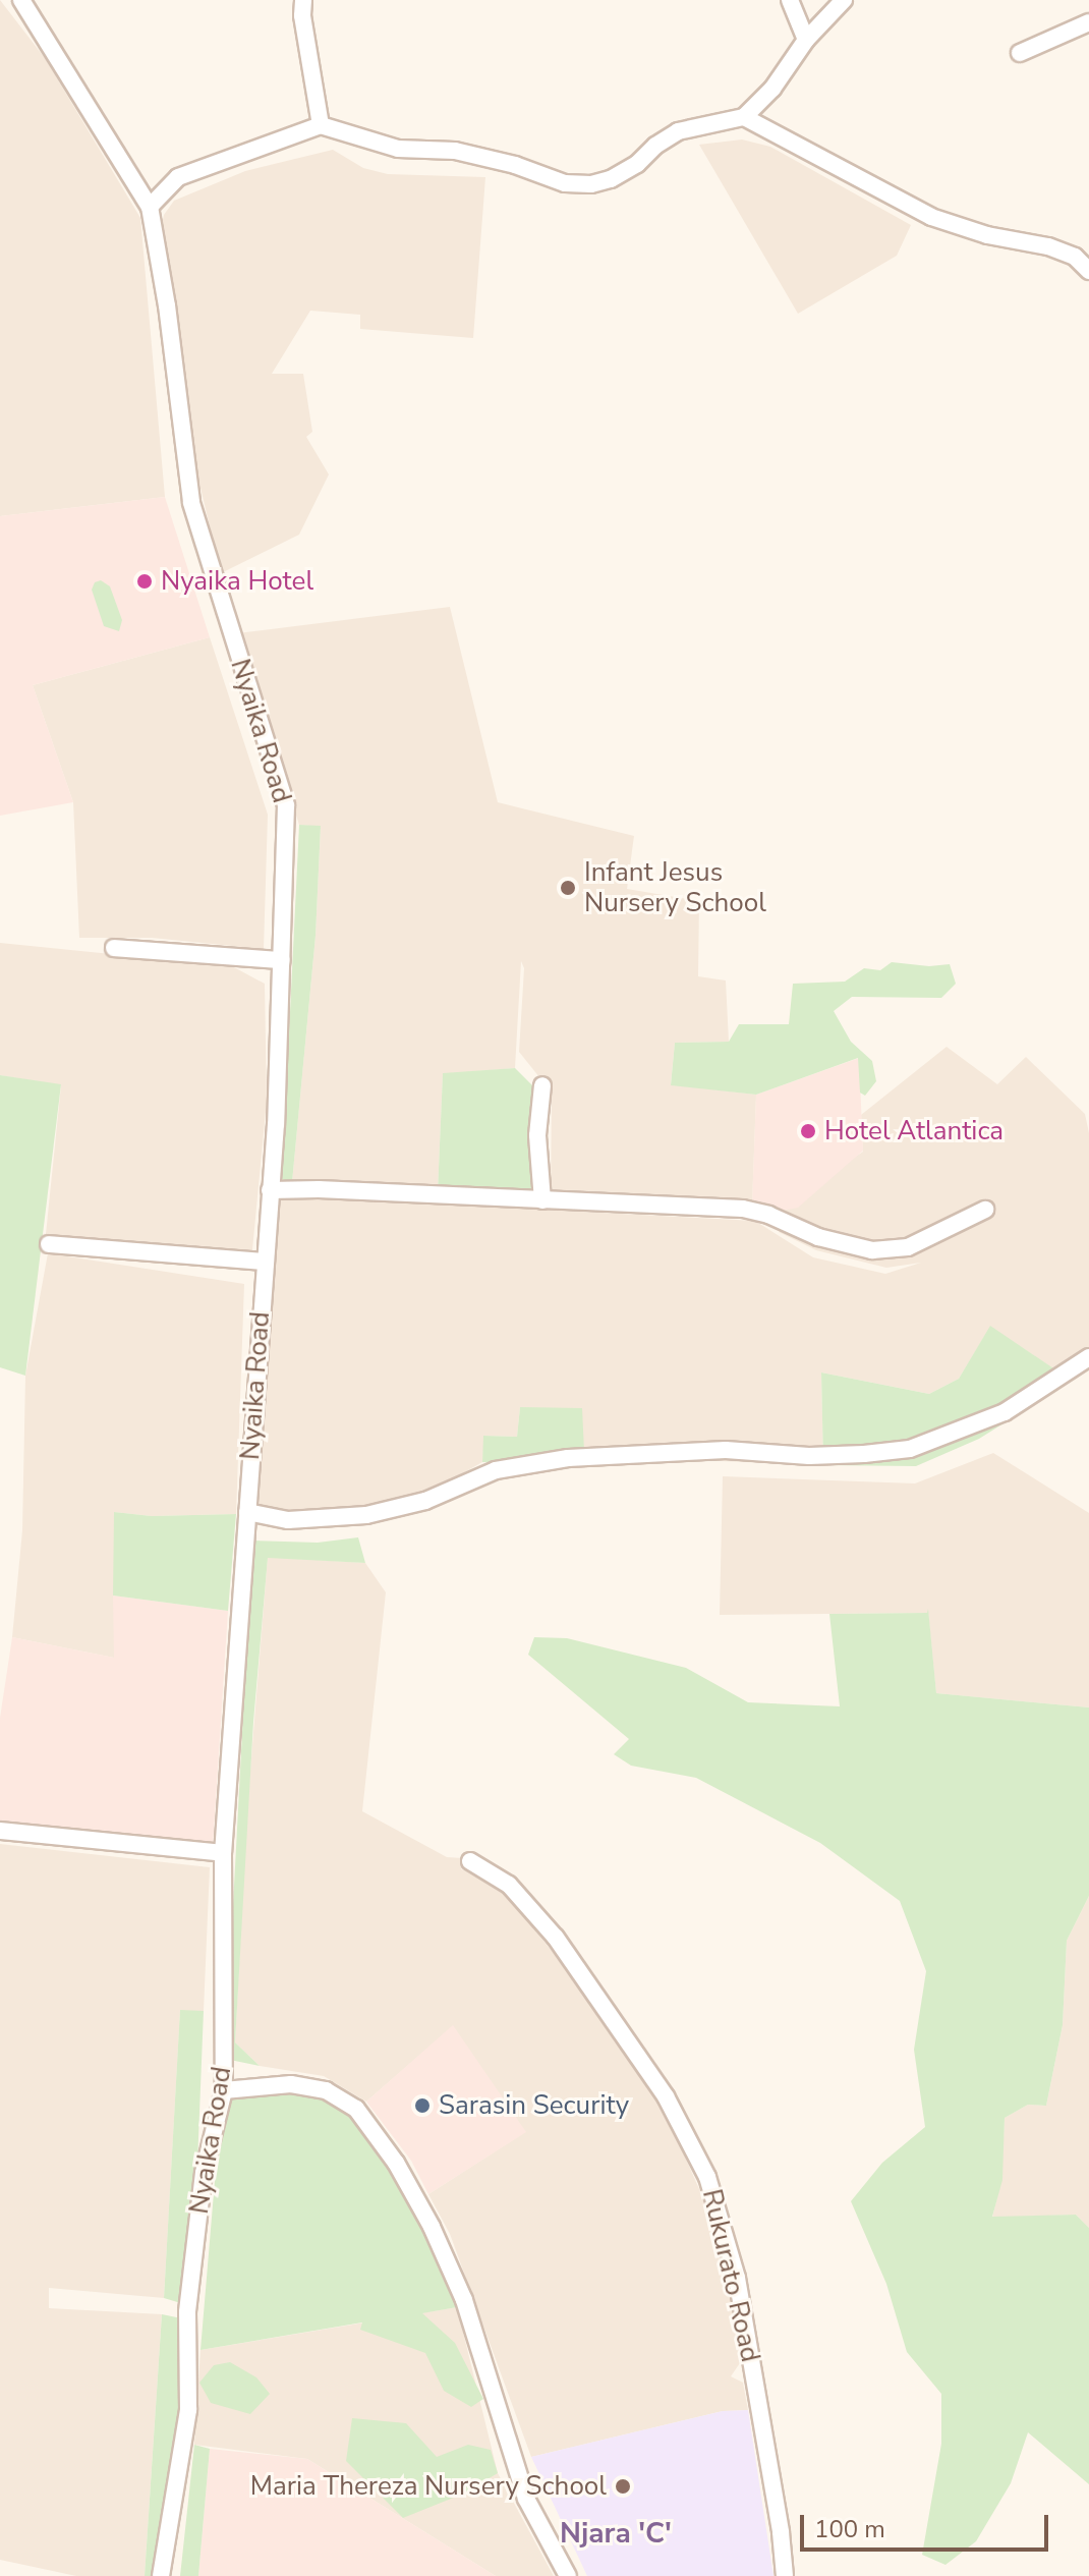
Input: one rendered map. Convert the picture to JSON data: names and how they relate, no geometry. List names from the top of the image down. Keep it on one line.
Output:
{"streets":{"street":["Nyaika Road","Rukurato Road"]},"districts":["Njara 'C'"],"places":["Nyaika Hotel","Infant Jesus Nursery School","Hotel Atlantica","Sarasin Security","Maria Thereza Nursery School"],"scale_bar":"100 m"}
